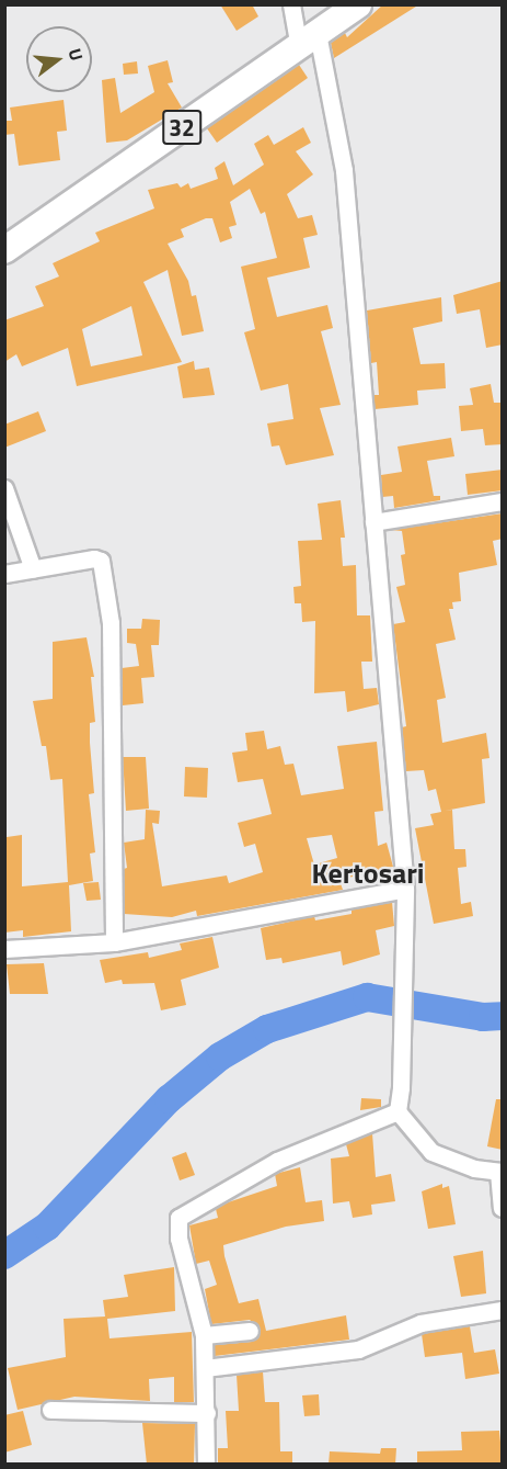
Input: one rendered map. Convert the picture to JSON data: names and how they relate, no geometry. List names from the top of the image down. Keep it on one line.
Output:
{"streets":{"highway":["32"]},"districts":["Kertosari"],"north":"right"}
